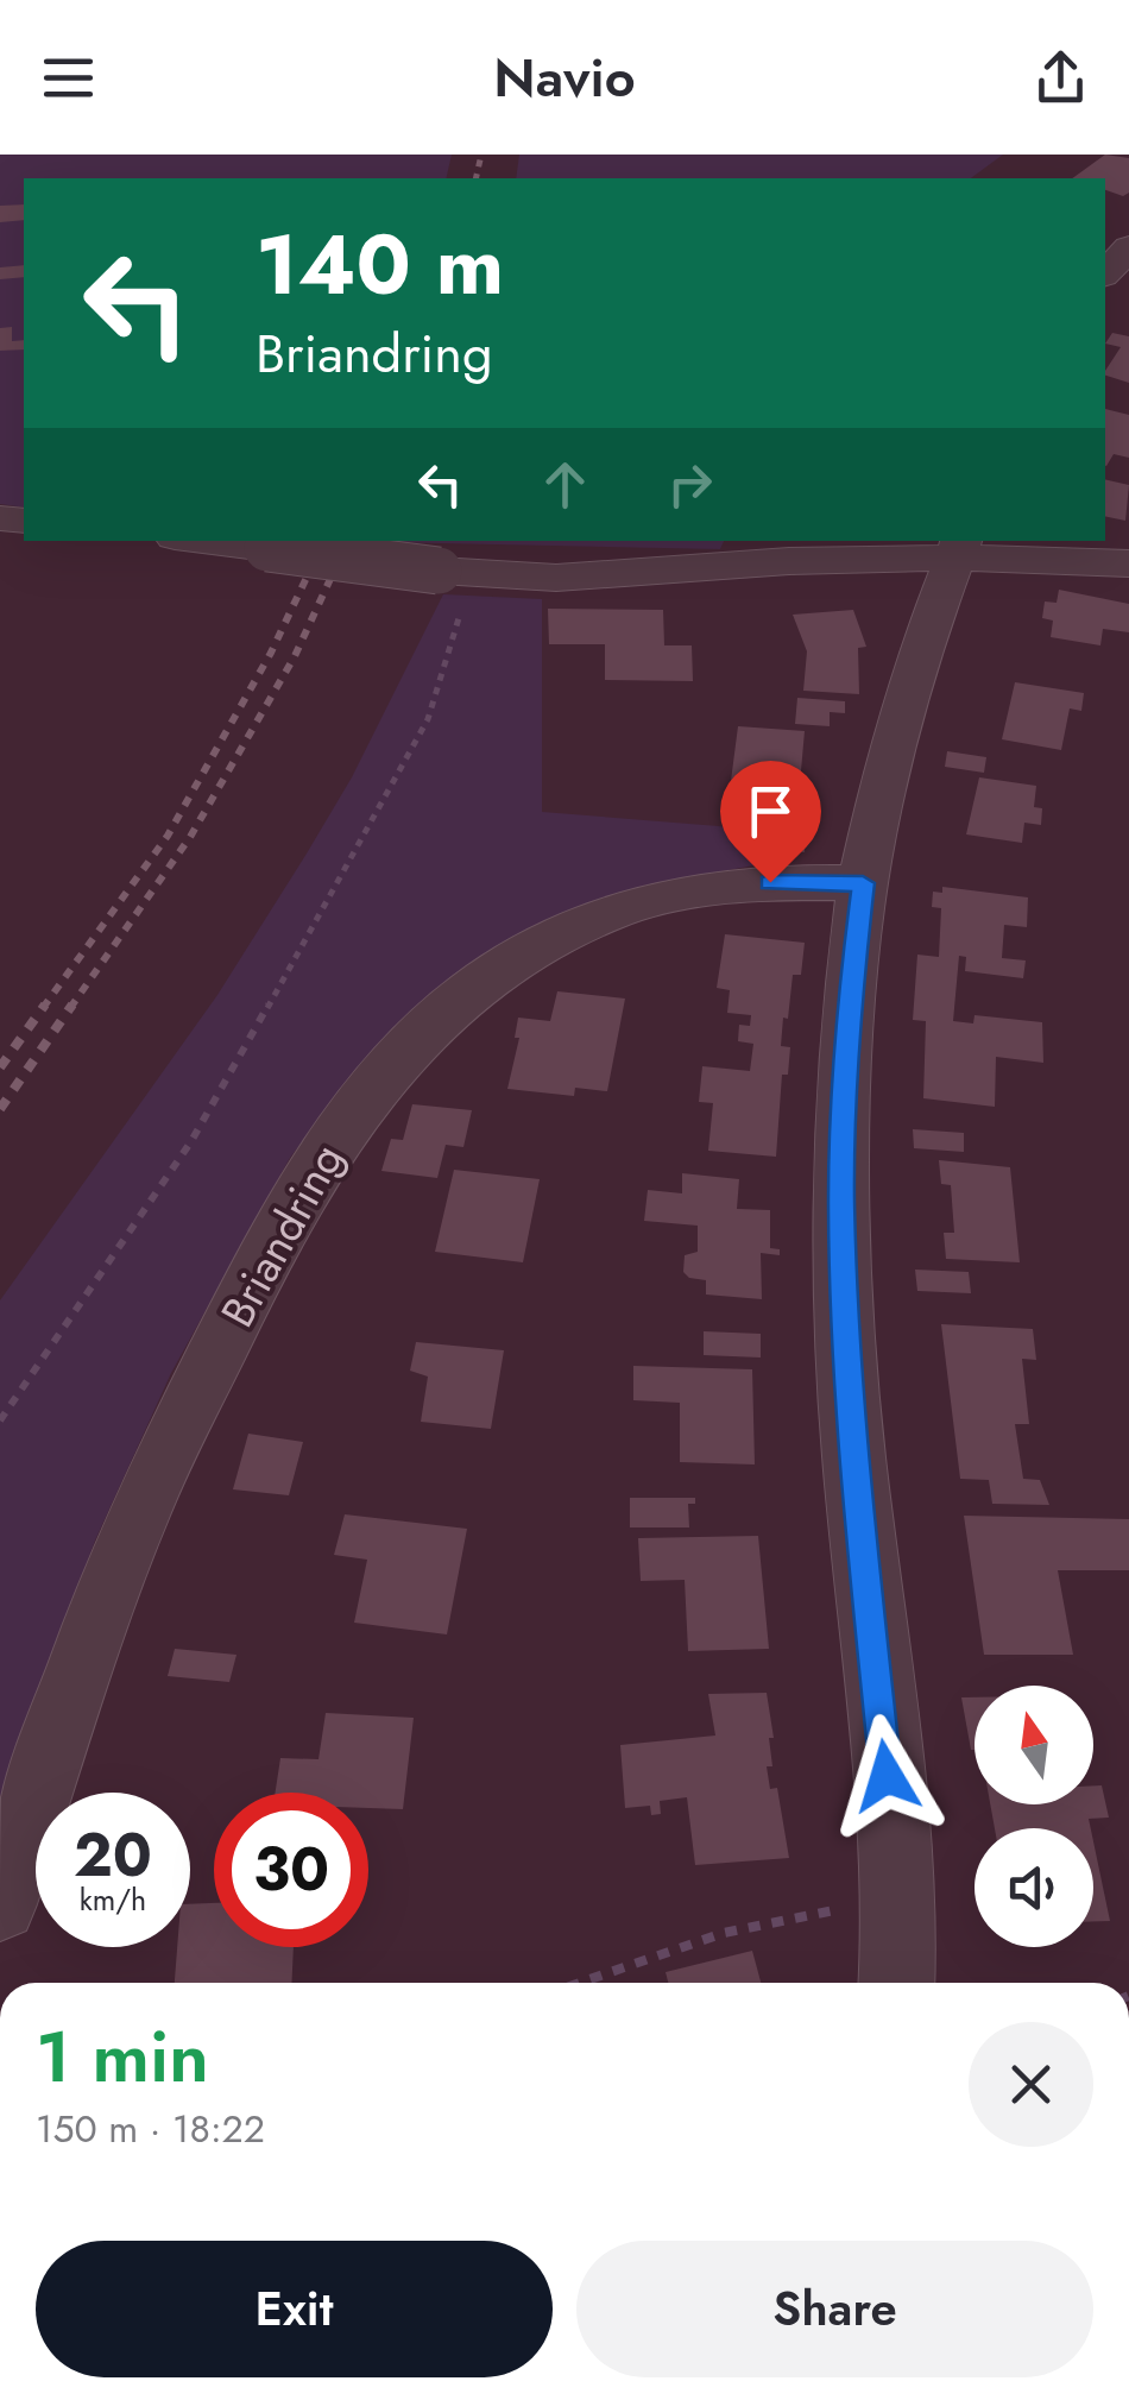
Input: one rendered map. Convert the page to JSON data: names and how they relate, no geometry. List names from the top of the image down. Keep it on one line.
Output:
{"streets":{"street":["Briandring"]},"north":"top","page":{"header":"Navio","turn":["140 m","Briandring"],"speed":"20 km/h","limit":"30","heading":["1 min","150 m · 18:22"],"buttons":["Exit","Share"]}}
